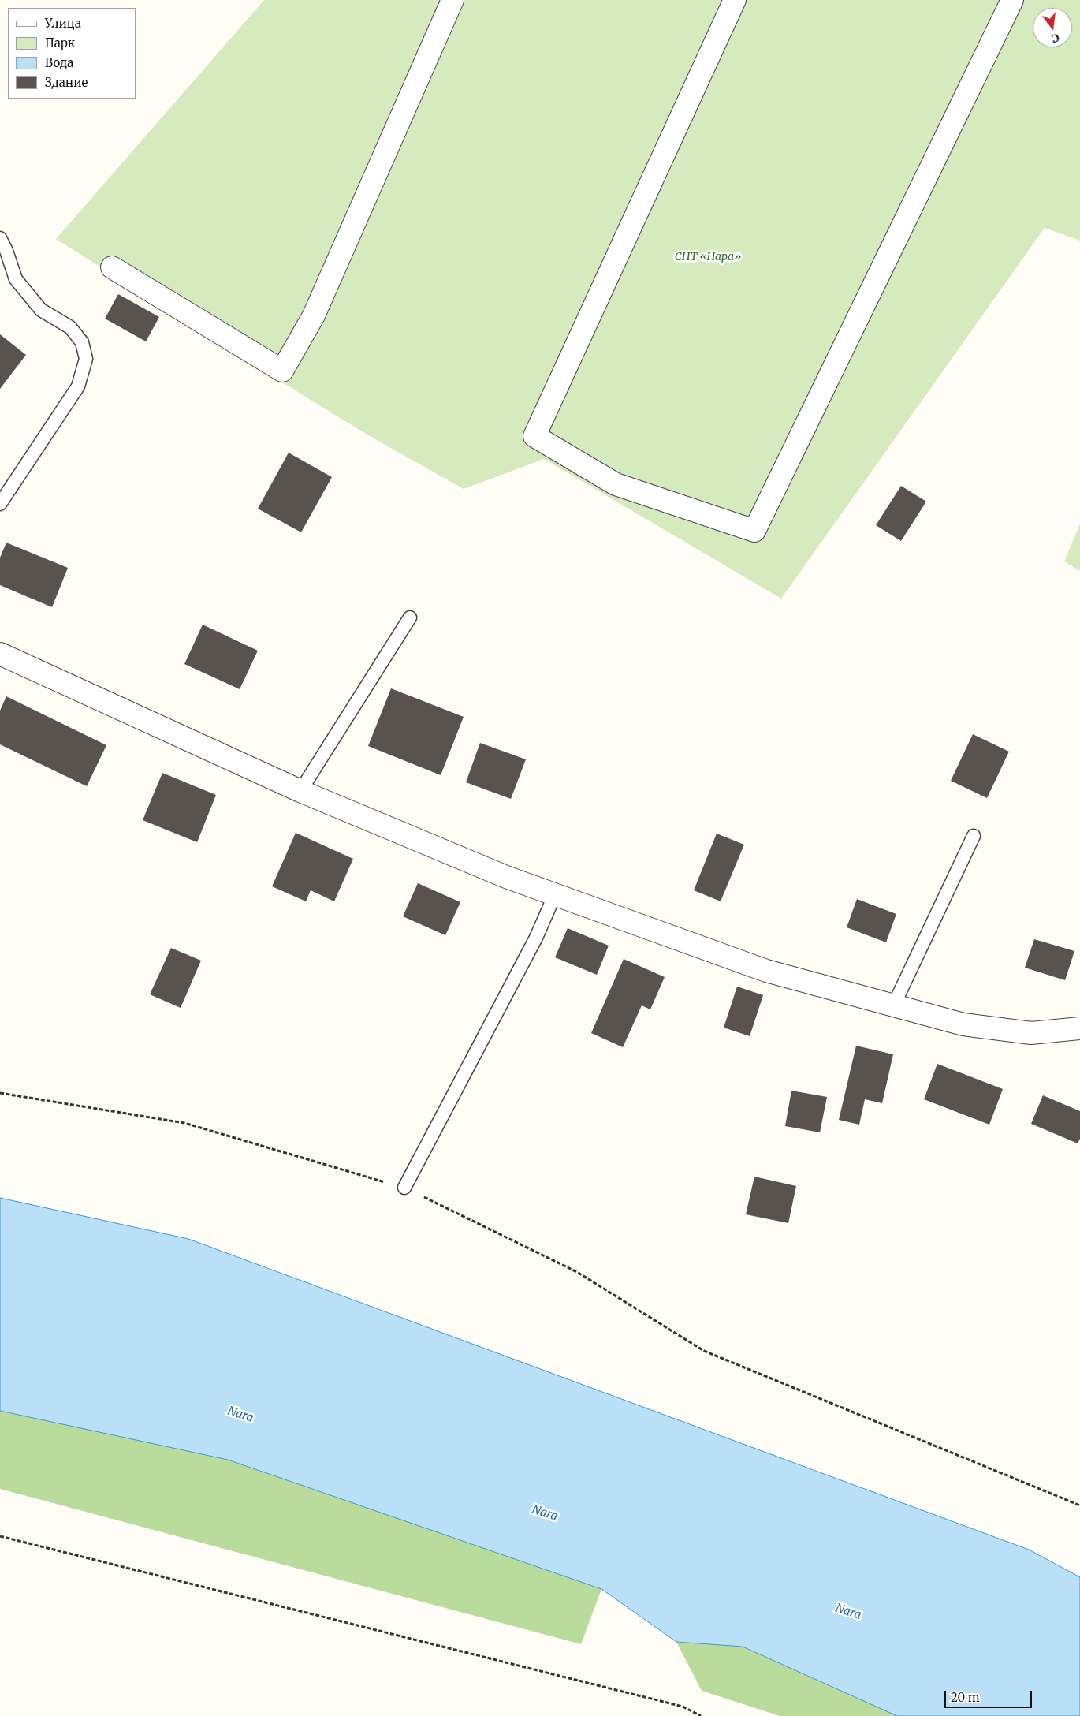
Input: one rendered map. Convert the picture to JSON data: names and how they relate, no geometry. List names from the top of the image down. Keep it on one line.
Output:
{"water":["Nara"],"parks":["СНТ «Нара»"],"legend":["Улица","Парк","Вода","Здание"],"scale_bar":"20 m","north":"bottom"}
